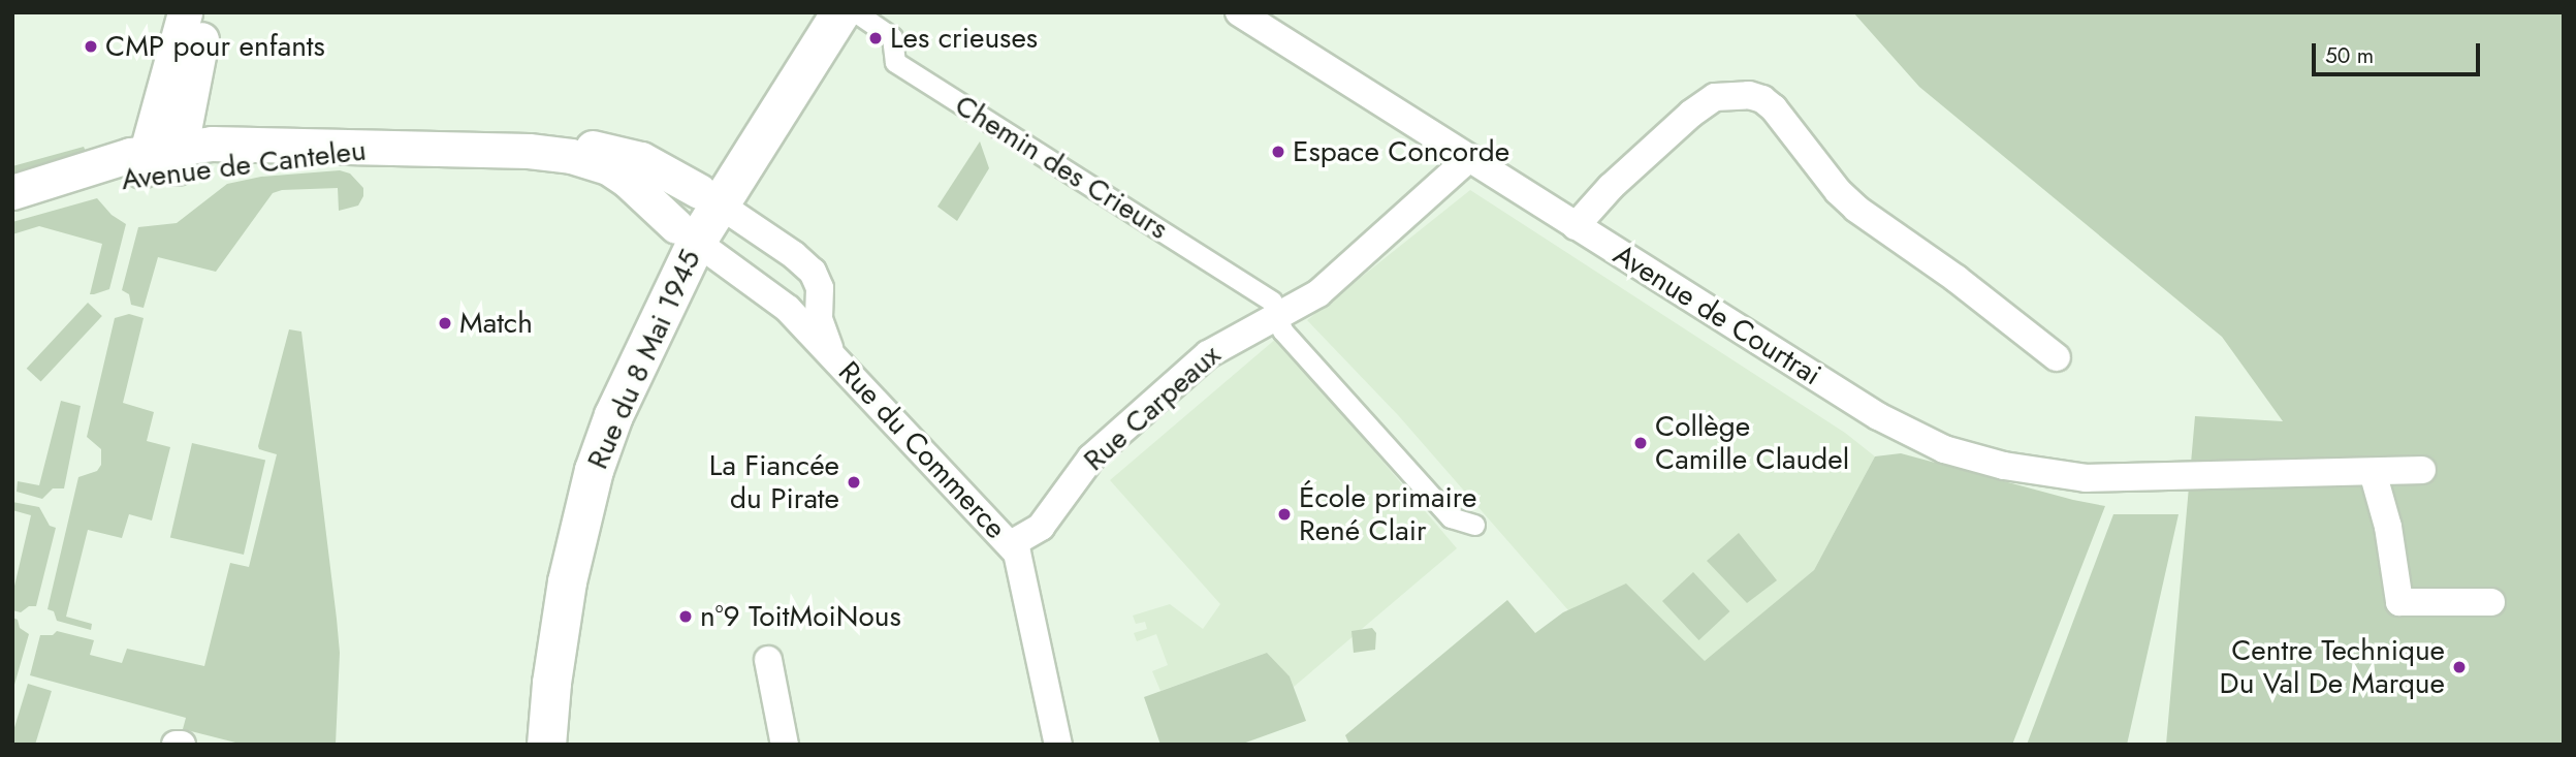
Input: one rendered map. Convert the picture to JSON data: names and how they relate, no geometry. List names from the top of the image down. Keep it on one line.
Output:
{"streets":{"main road":["Rue du 8 Mai 1945"],"street":["Avenue de Canteleu","Chemin des Crieurs","Avenue de Courtrai","Rue Carpeaux","Rue du Commerce"]},"crossings":[["Avenue de Canteleu","Rue du 8 Mai 1945"],["Avenue de Canteleu","Rue du Commerce"],["Chemin des Crieurs","Rue Carpeaux"],["Avenue de Courtrai","Rue Carpeaux"],["Rue du 8 Mai 1945","Rue du Commerce"],["Rue Carpeaux","Rue du Commerce"]],"places":["Les crieuses","CMP pour enfants","Espace Concorde","Match","Collège Camille Claudel","La Fiancée du Pirate","École primaire René Clair","n°9 ToitMoiNous","Centre Technique Du Val De Marque"],"scale_bar":"50 m"}
